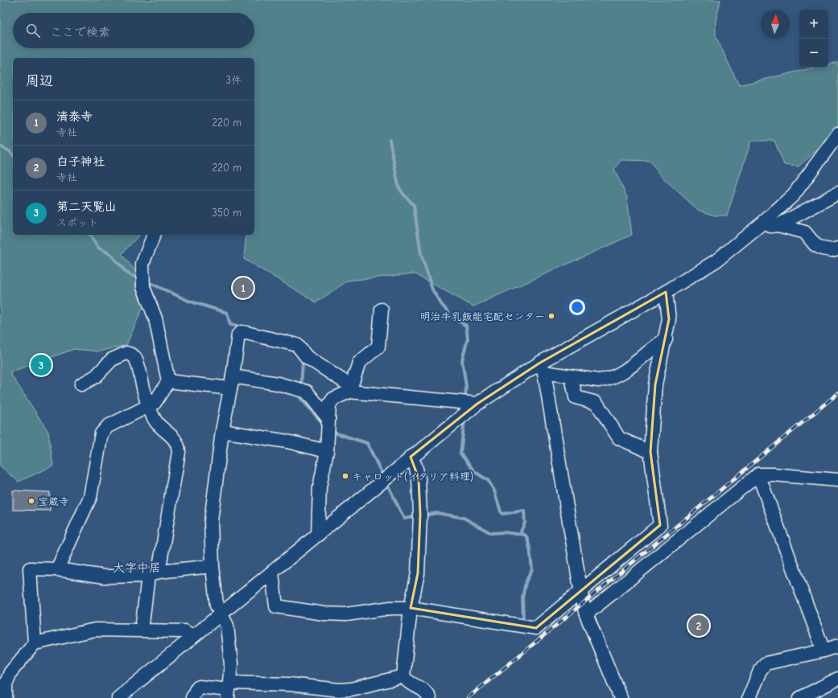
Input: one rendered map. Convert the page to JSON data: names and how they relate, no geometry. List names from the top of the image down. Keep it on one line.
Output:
{"districts":["大字中居"],"places":["明治牛乳飯能宅配センター","キャロット(イタリア料理)","宝蔵寺"],"north":"top","page":{"map_buttons":["+","−"],"search":"ここで検索","heading":["周辺","3件"],"list":[{"mark":"1","name":"清泰寺","note":"寺社","value":"220 m"},{"mark":"2","name":"白子神社","note":"寺社","value":"220 m"},{"mark":"3","name":"第二天覧山","note":"スポット","value":"350 m"}],"pins":["1","3","2"]}}
